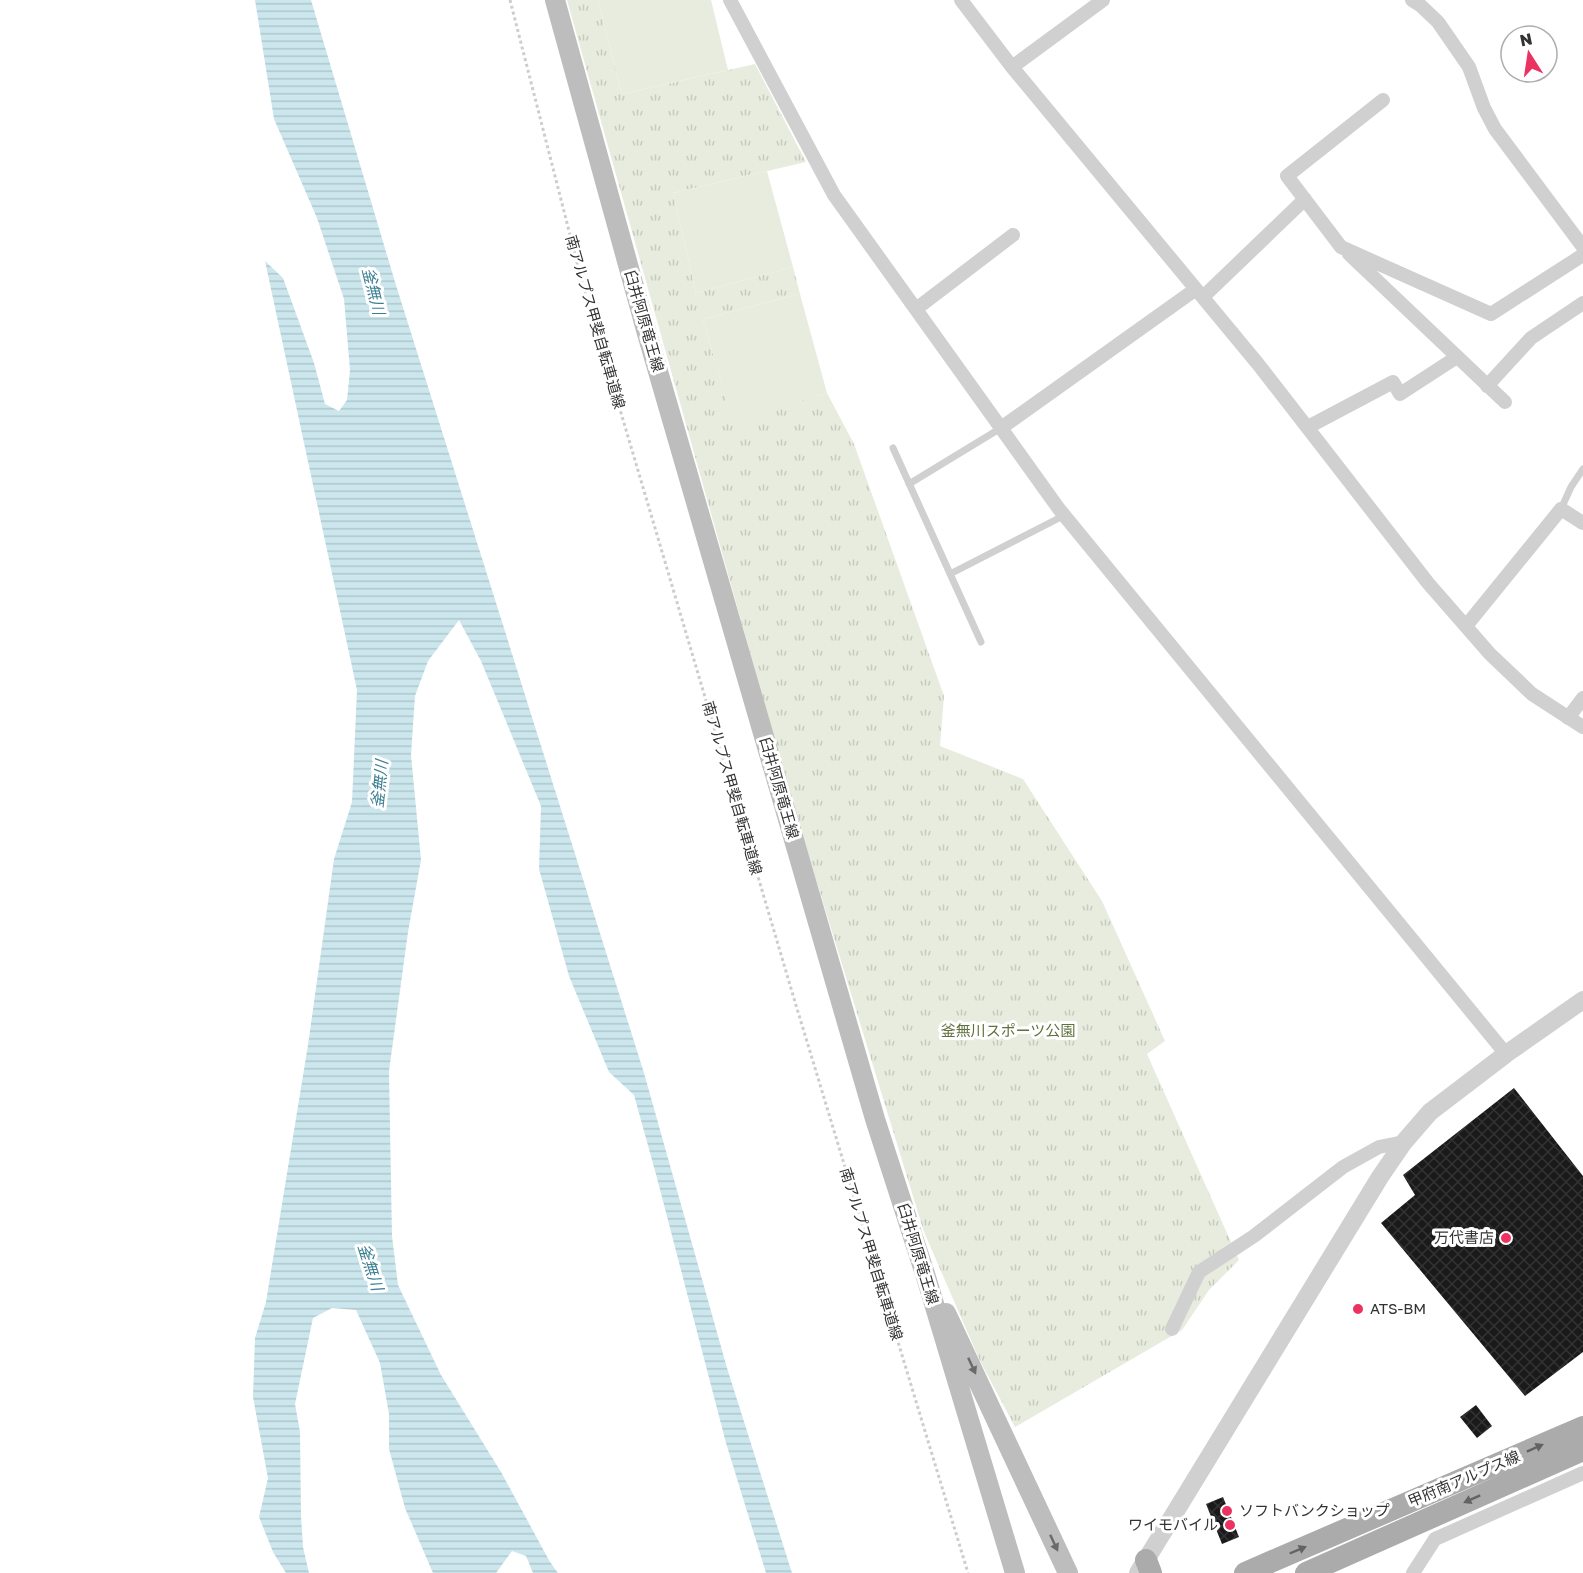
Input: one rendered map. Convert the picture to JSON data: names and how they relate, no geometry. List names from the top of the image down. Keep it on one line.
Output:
{"streets":{"main road":["臼井阿原竜王線","甲府南アルプス線"],"path":["南アルプス甲斐自転車道線"]},"water":["釜無川"],"parks":["釜無川スポーツ公園"],"places":["万代書店","ATS-BM","ソフトバンクショップ","ワイモバイル"],"north":"top"}
